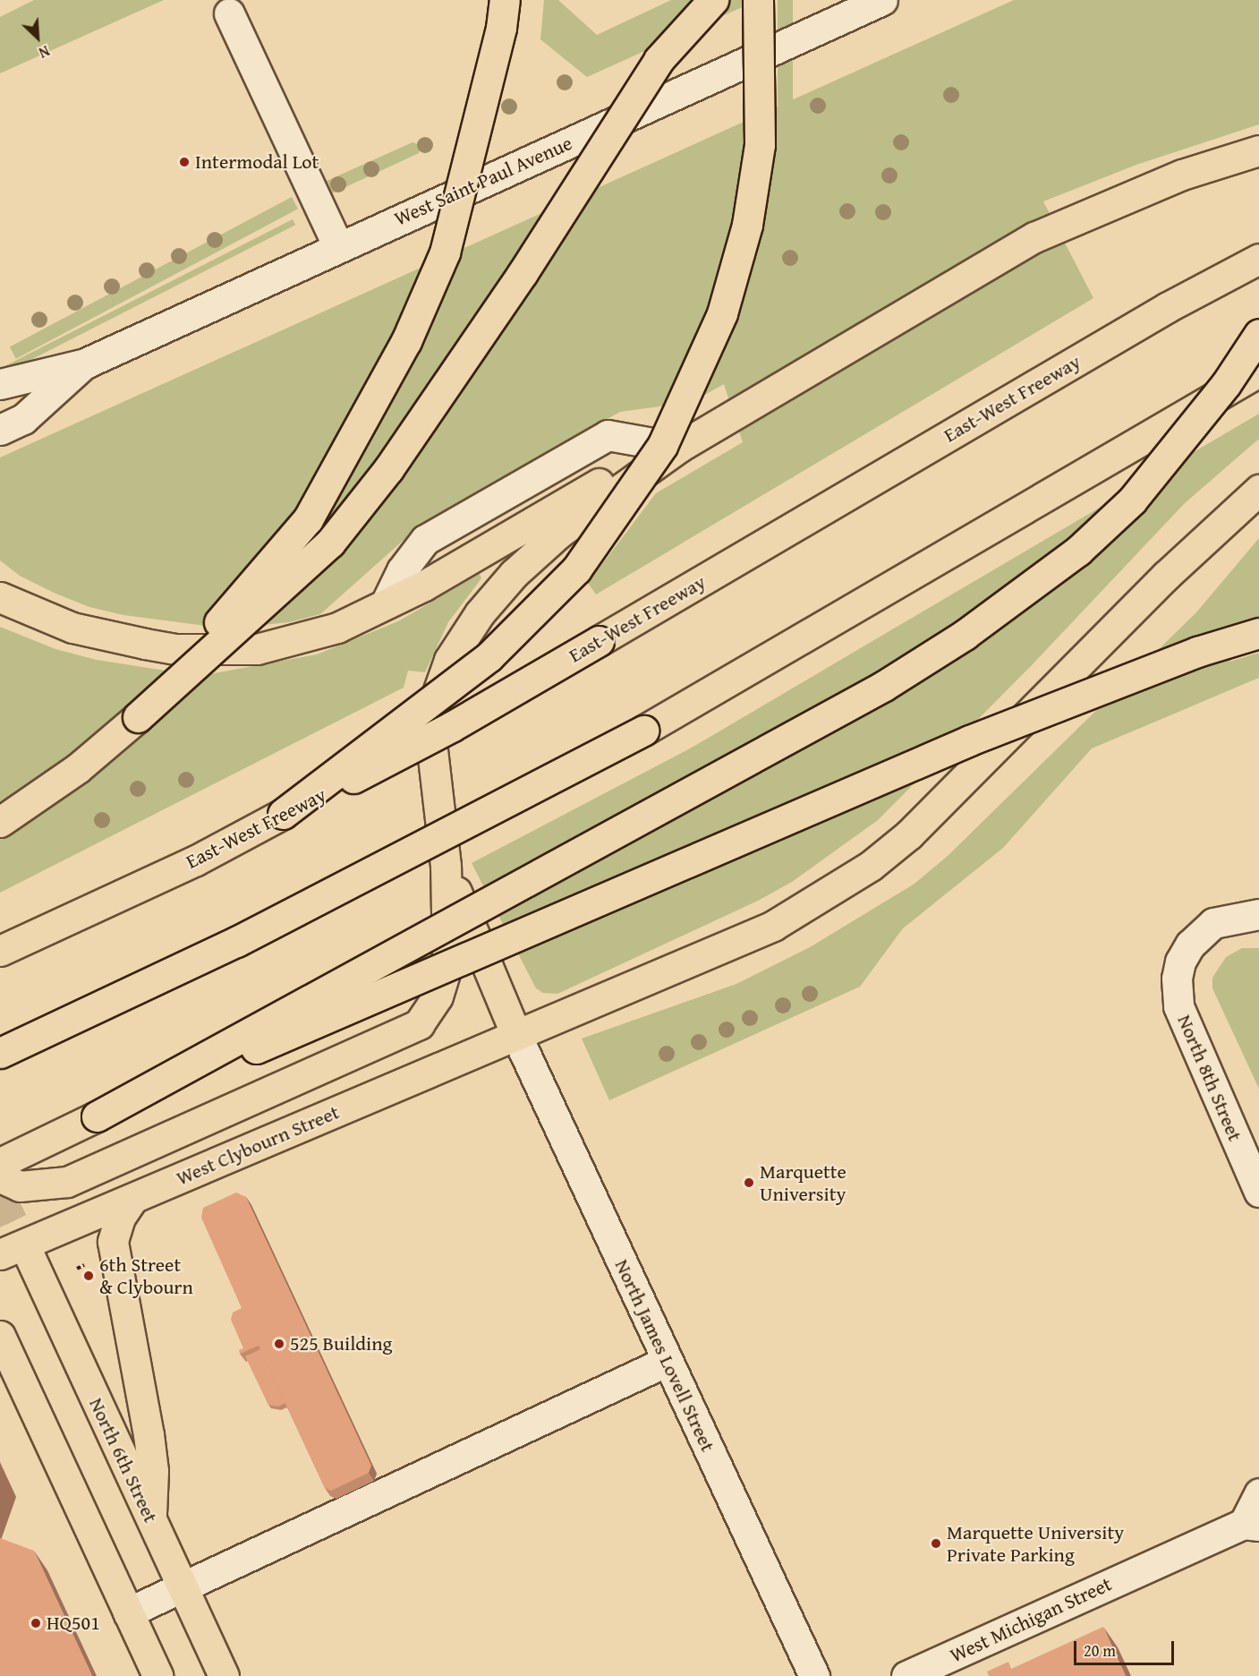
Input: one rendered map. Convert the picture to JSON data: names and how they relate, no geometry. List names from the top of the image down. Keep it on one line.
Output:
{"streets":{"main road":["East-West Freeway","West Clybourn Street","North 6th Street"],"street":["West Saint Paul Avenue","North 8th Street","North James Lovell Street","West Michigan Street"]},"crossings":[["West Clybourn Street","North James Lovell Street"],["West Clybourn Street","North 6th Street"]],"places":["Intermodal Lot","Marquette University","6th Street & Clybourn","525 Building","Marquette University Private Parking","HQ501"],"scale_bar":"20 m","north":"bottom right"}
